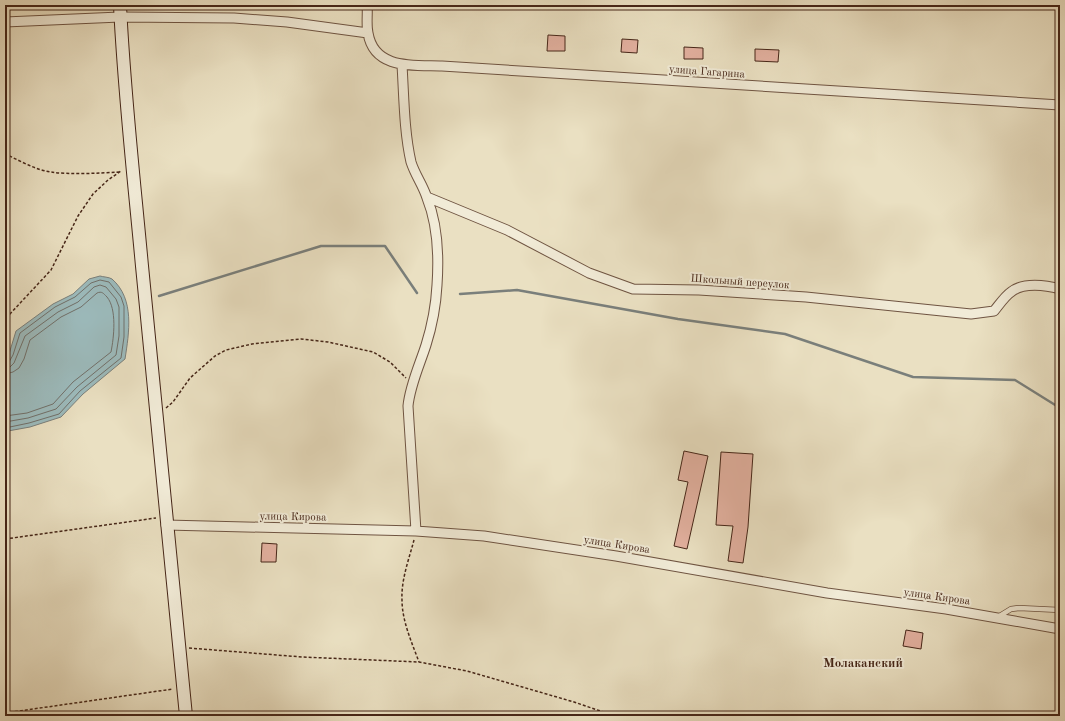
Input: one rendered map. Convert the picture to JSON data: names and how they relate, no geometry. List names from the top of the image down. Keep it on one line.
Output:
{"streets":{"street":["улица Гагарина","Школьный переулок","улица Кирова"]},"districts":["Молаканский"]}
